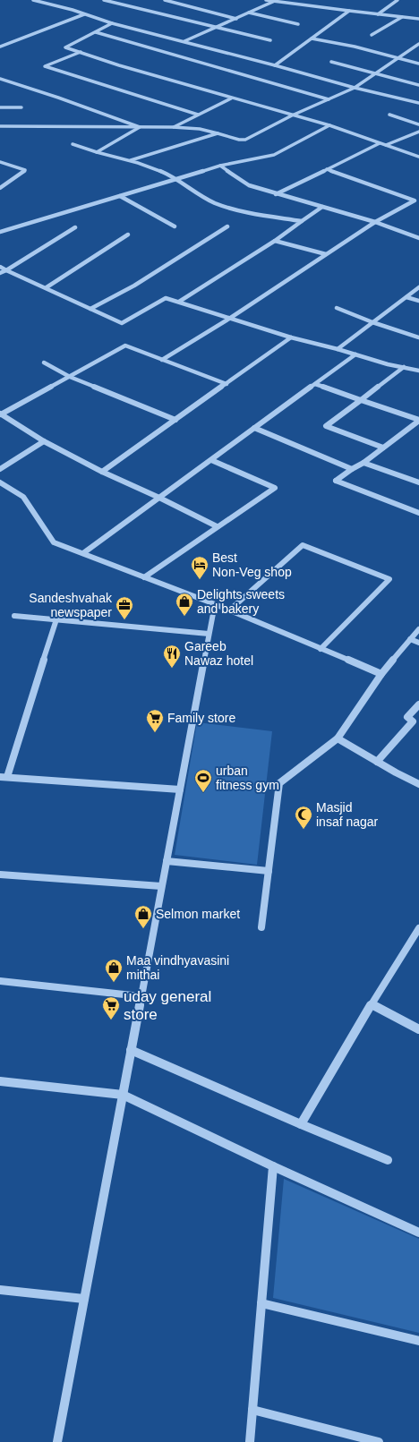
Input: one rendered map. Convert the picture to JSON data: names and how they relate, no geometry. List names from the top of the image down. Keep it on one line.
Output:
{"places":{"hotel":["Best Non-Veg shop"],"shop":["Delights sweets and bakery","Selmon market","Maa vindhyavasini mithai"],"office":["Sandeshvahak newspaper"],"restaurant":["Gareeb Nawaz hotel"],"supermarket":["Family store","uday general store"],"sports":["urban fitness gym"],"mosque":["Masjid insaf nagar"]}}
